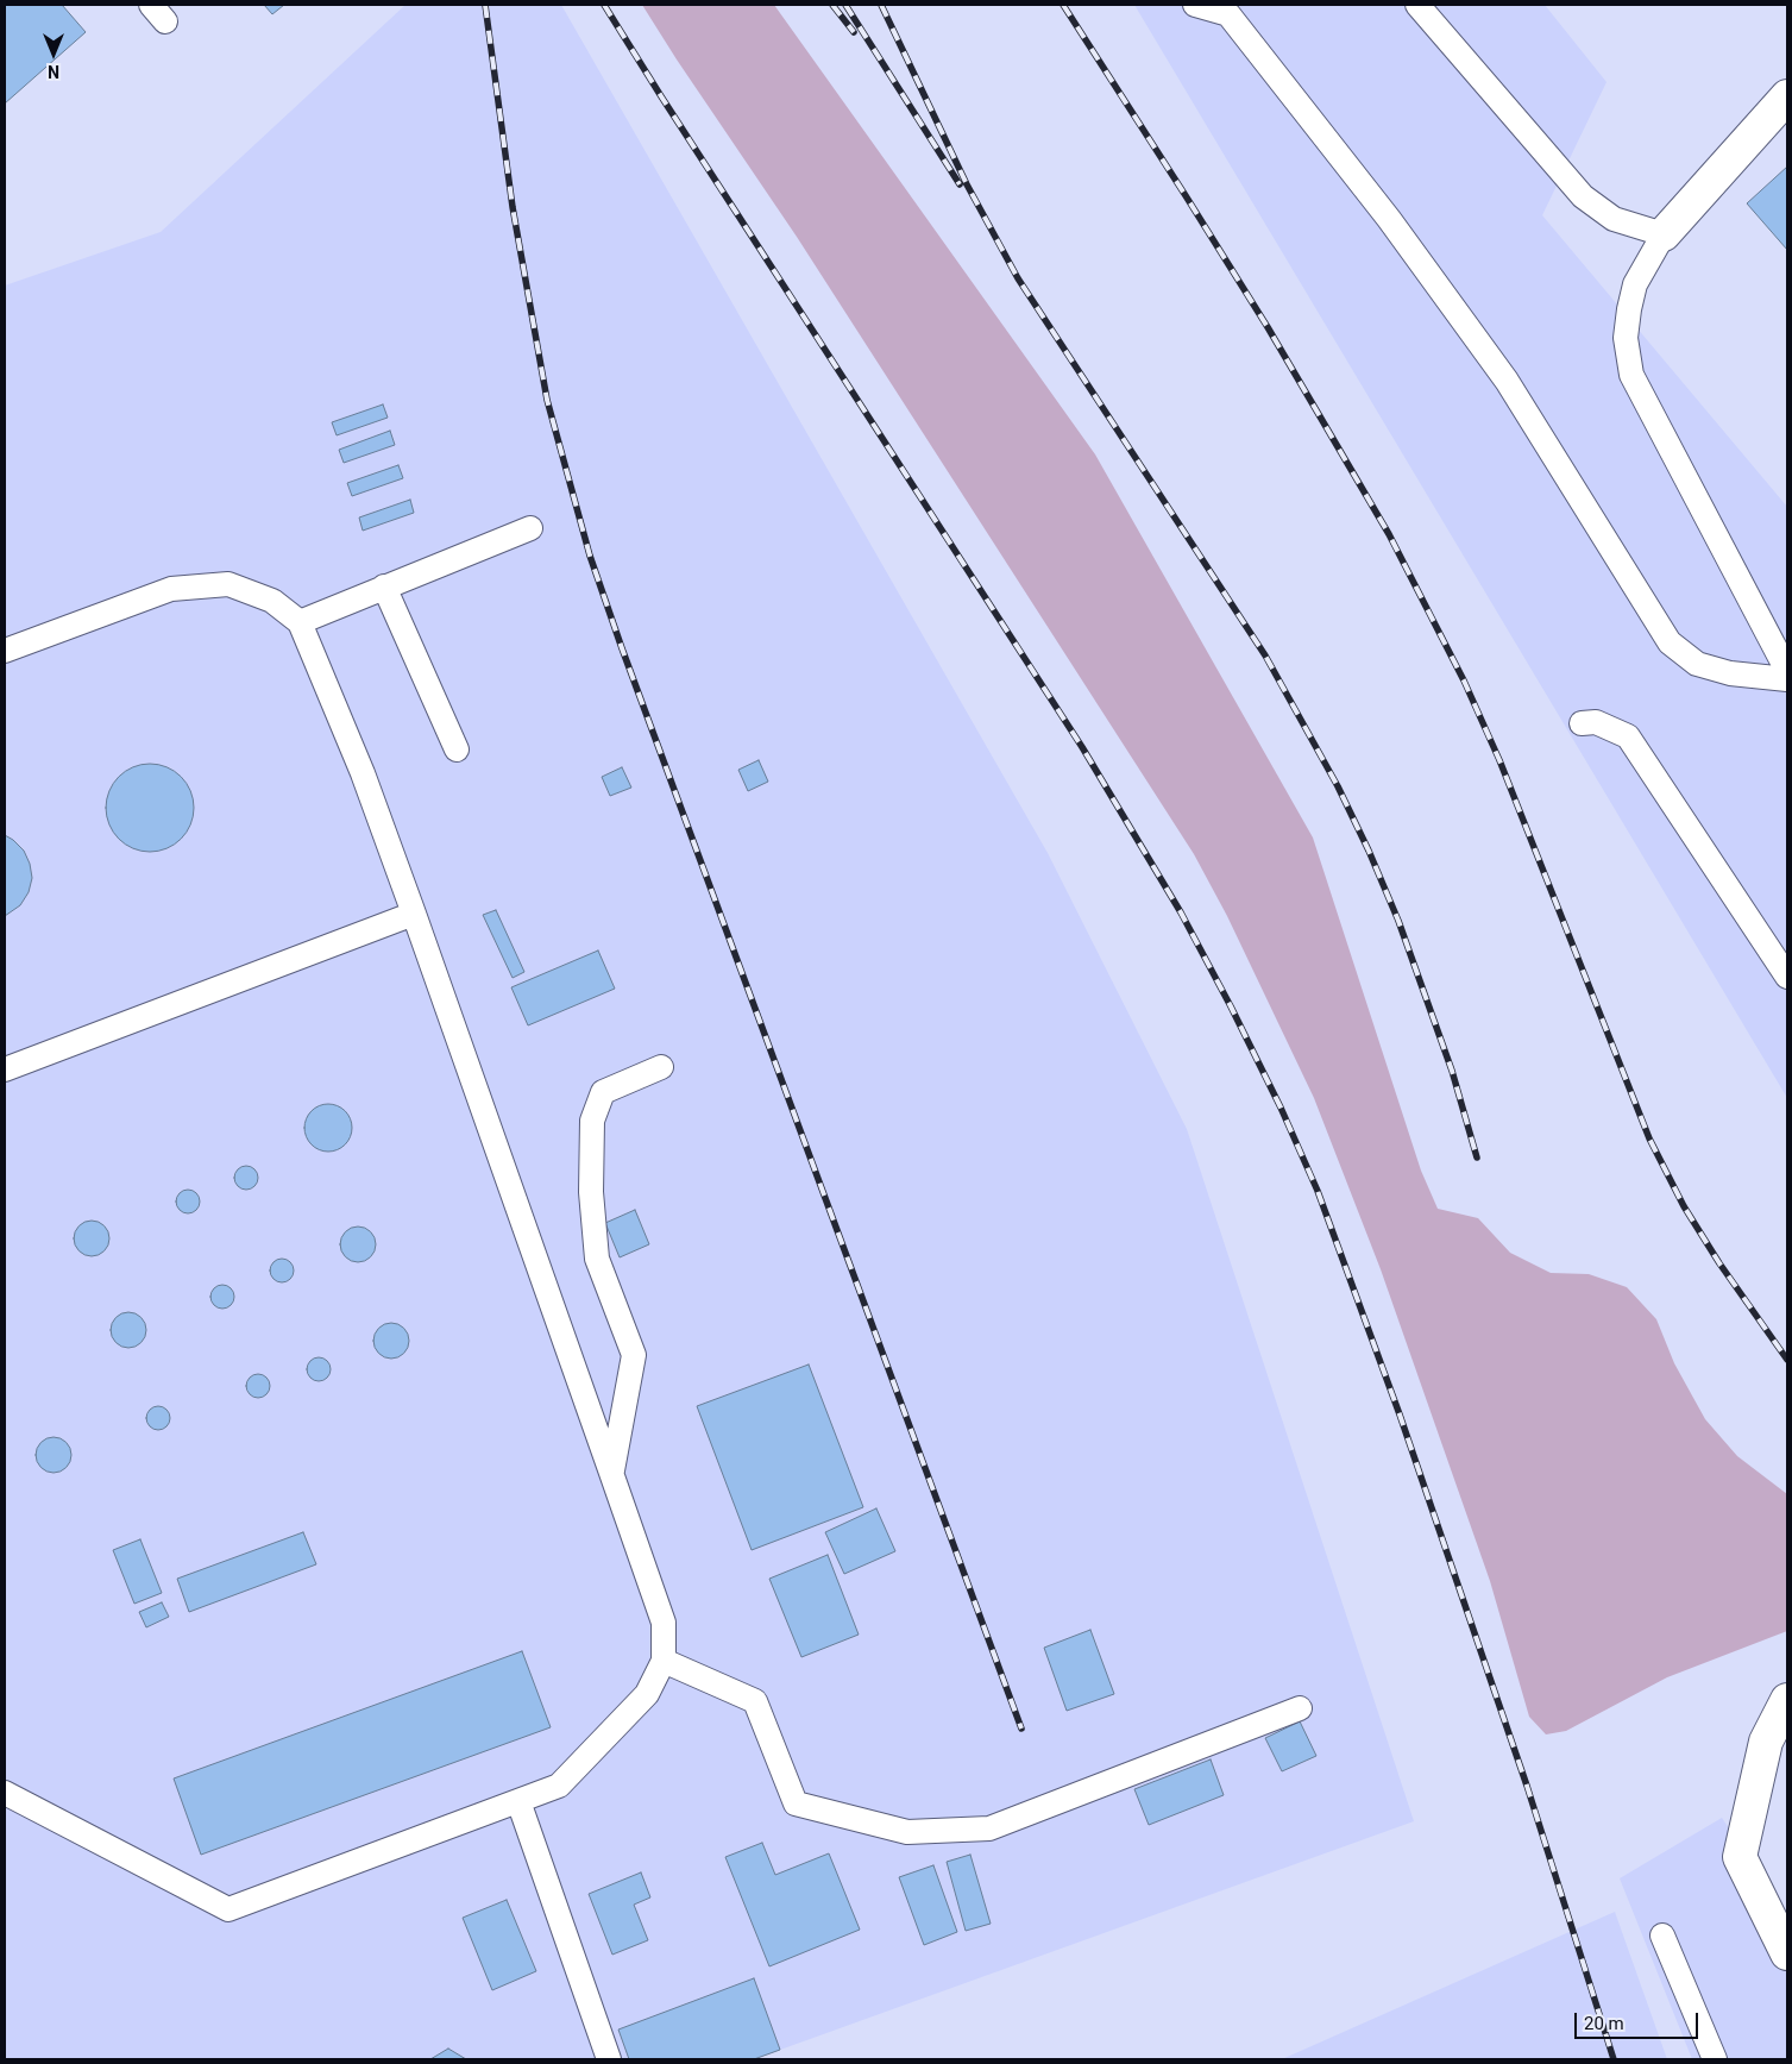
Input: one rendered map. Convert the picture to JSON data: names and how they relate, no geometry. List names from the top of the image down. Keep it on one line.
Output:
{"scale_bar":"20 m","north":"bottom"}
